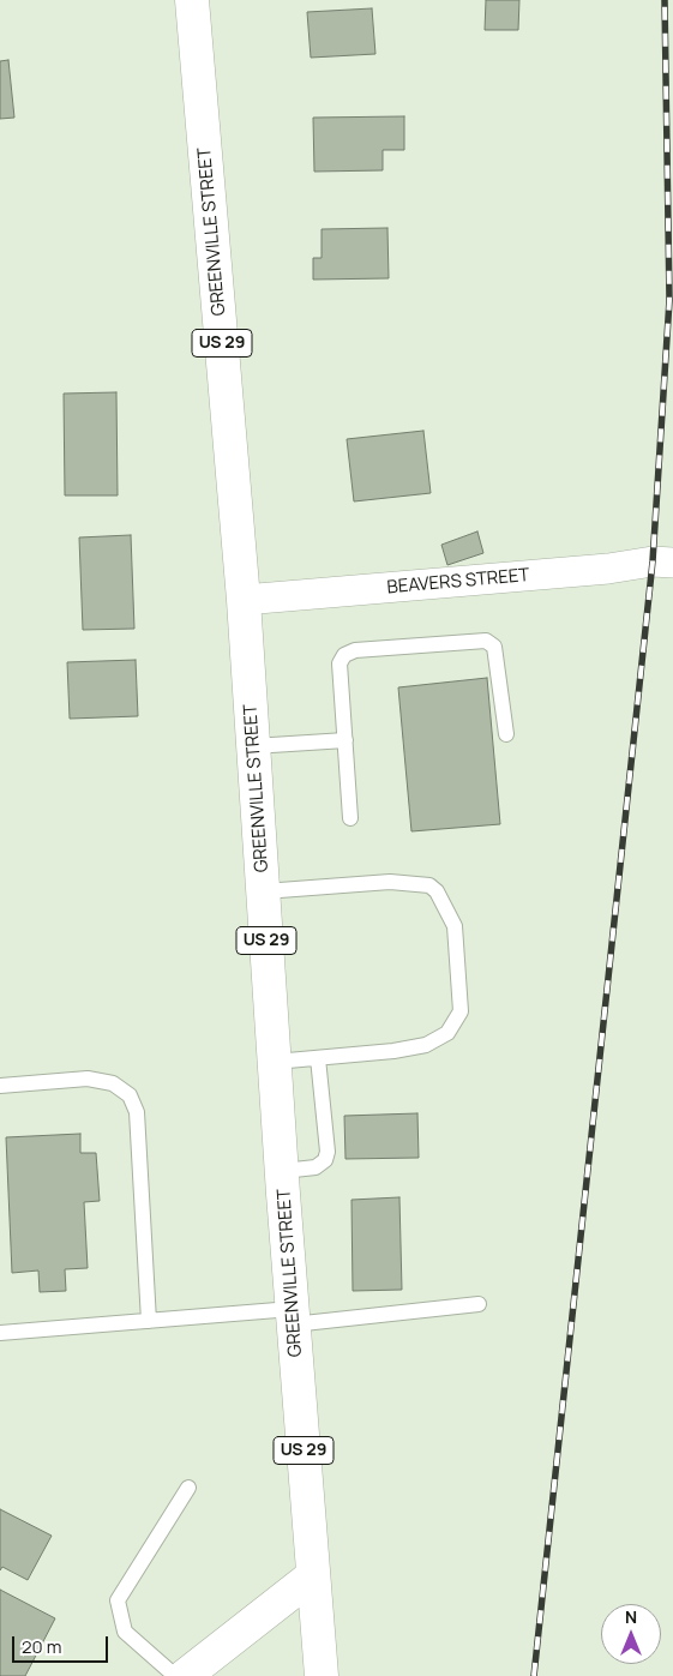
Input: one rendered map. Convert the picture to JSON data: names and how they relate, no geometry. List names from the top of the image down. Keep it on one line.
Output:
{"streets":{"main road":["GREENVILLE STREET","US 29"],"street":["BEAVERS STREET"]},"crossings":[["GREENVILLE STREET","US 29"],["GREENVILLE STREET","BEAVERS STREET"]],"scale_bar":"20 m","north":"top"}
